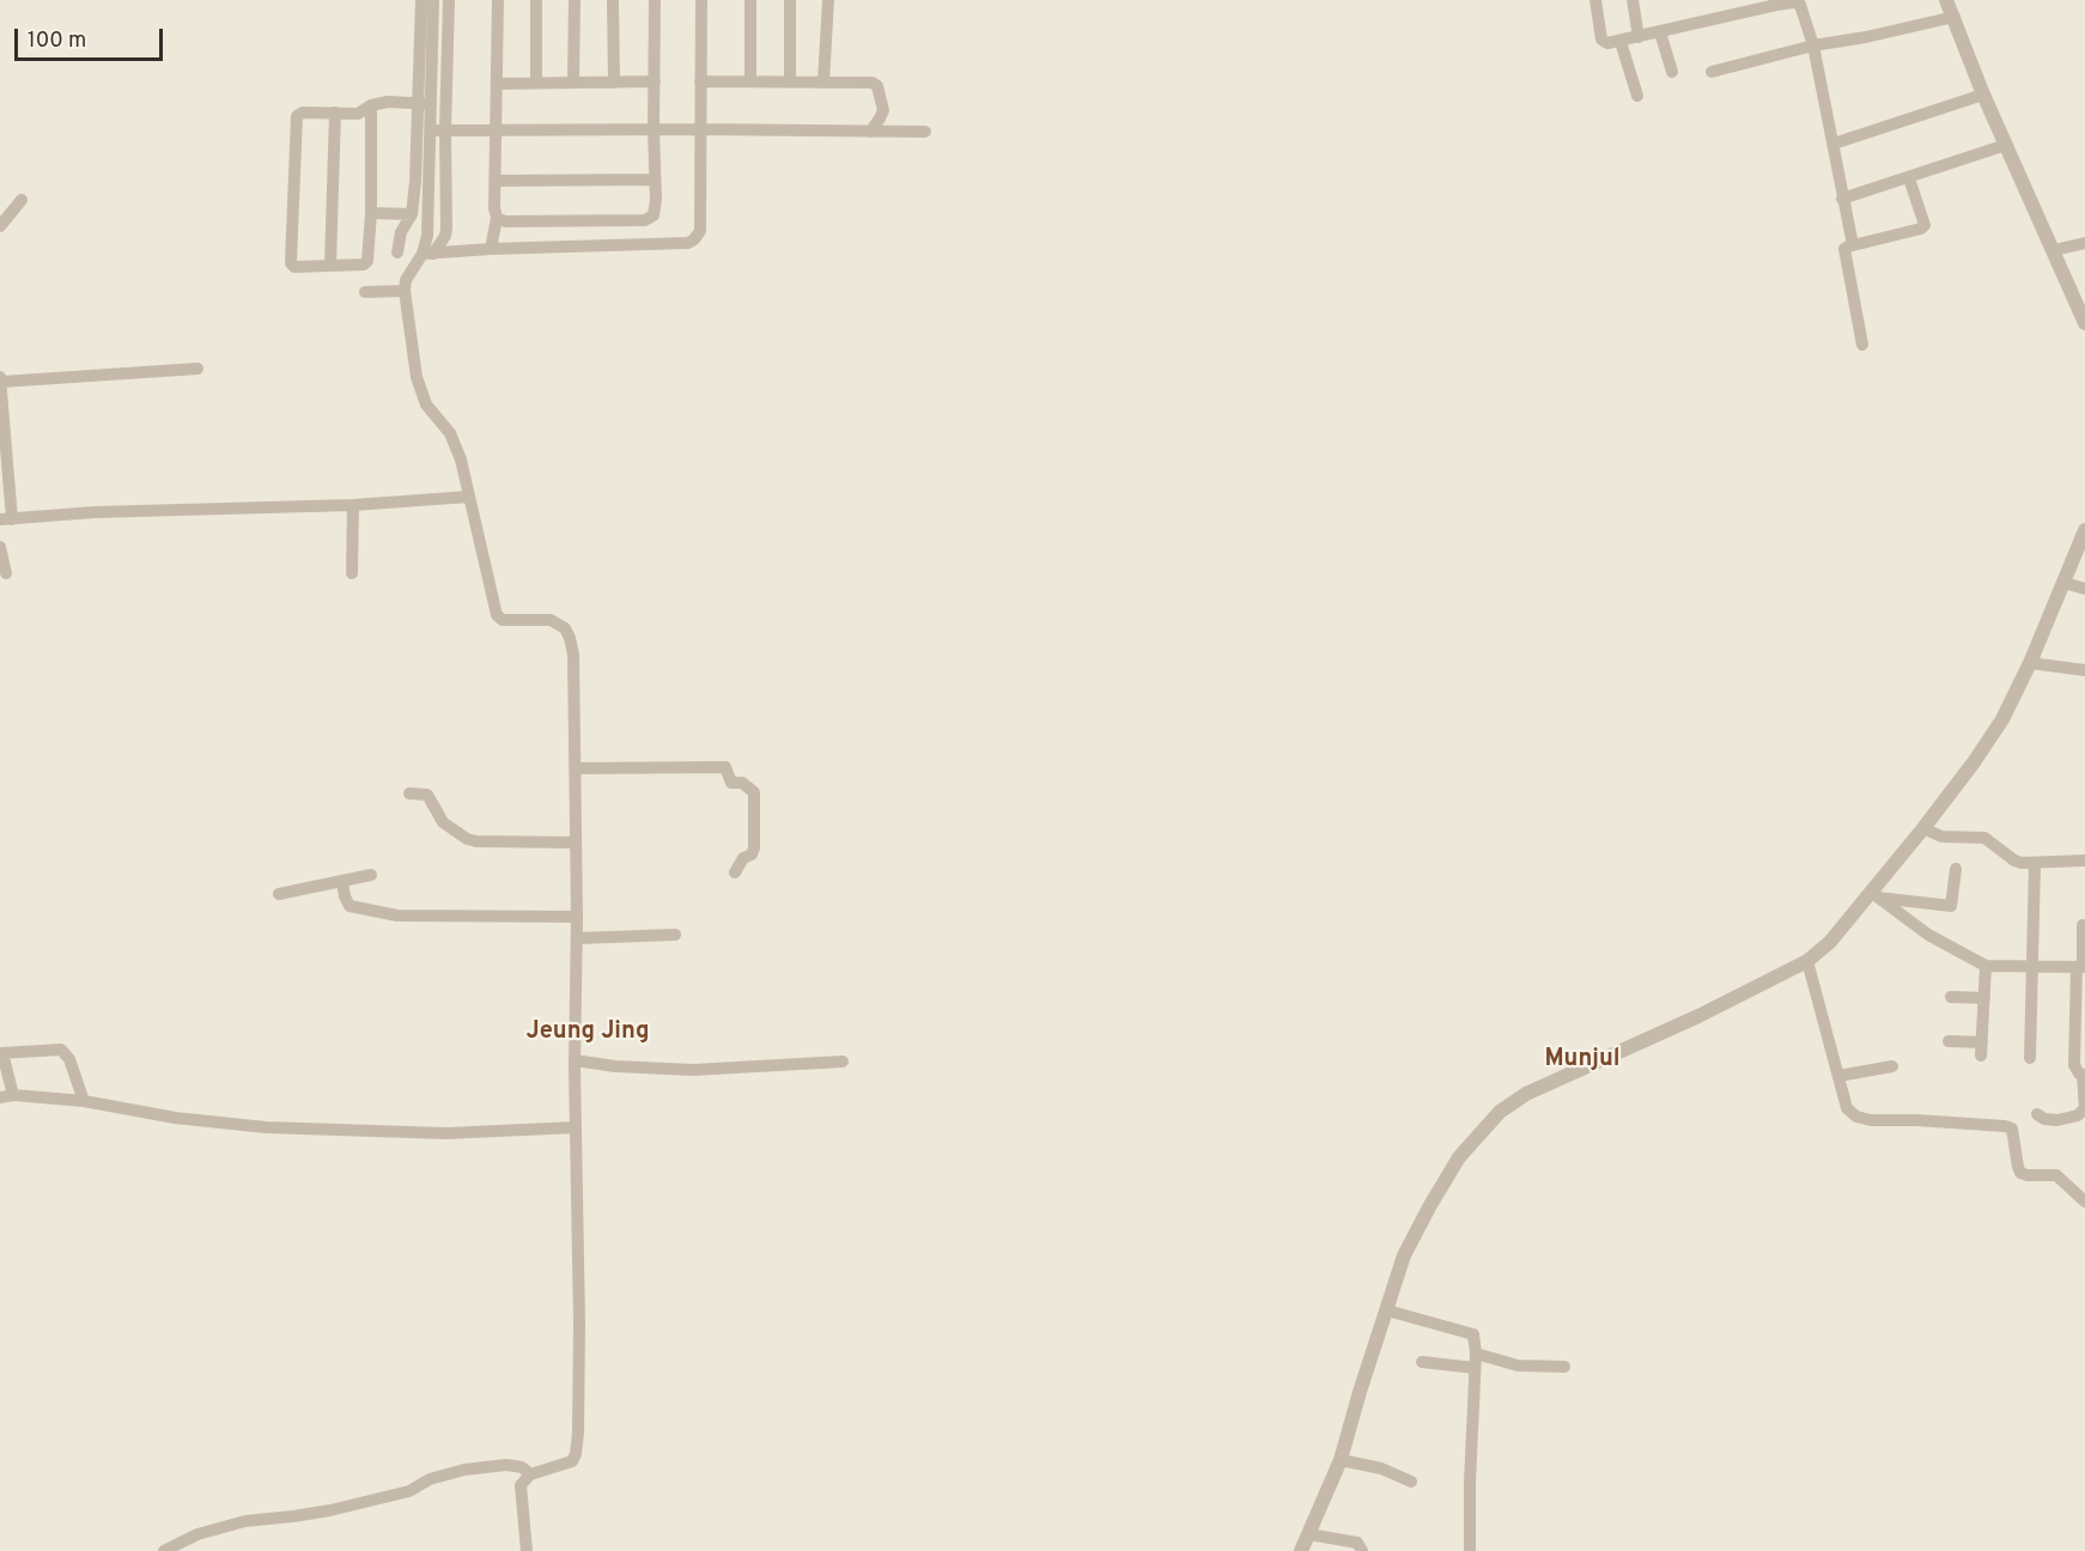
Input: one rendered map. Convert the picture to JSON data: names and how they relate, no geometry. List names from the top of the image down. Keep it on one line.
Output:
{"districts":["Jeung Jing","Munjul"],"scale_bar":"100 m"}
